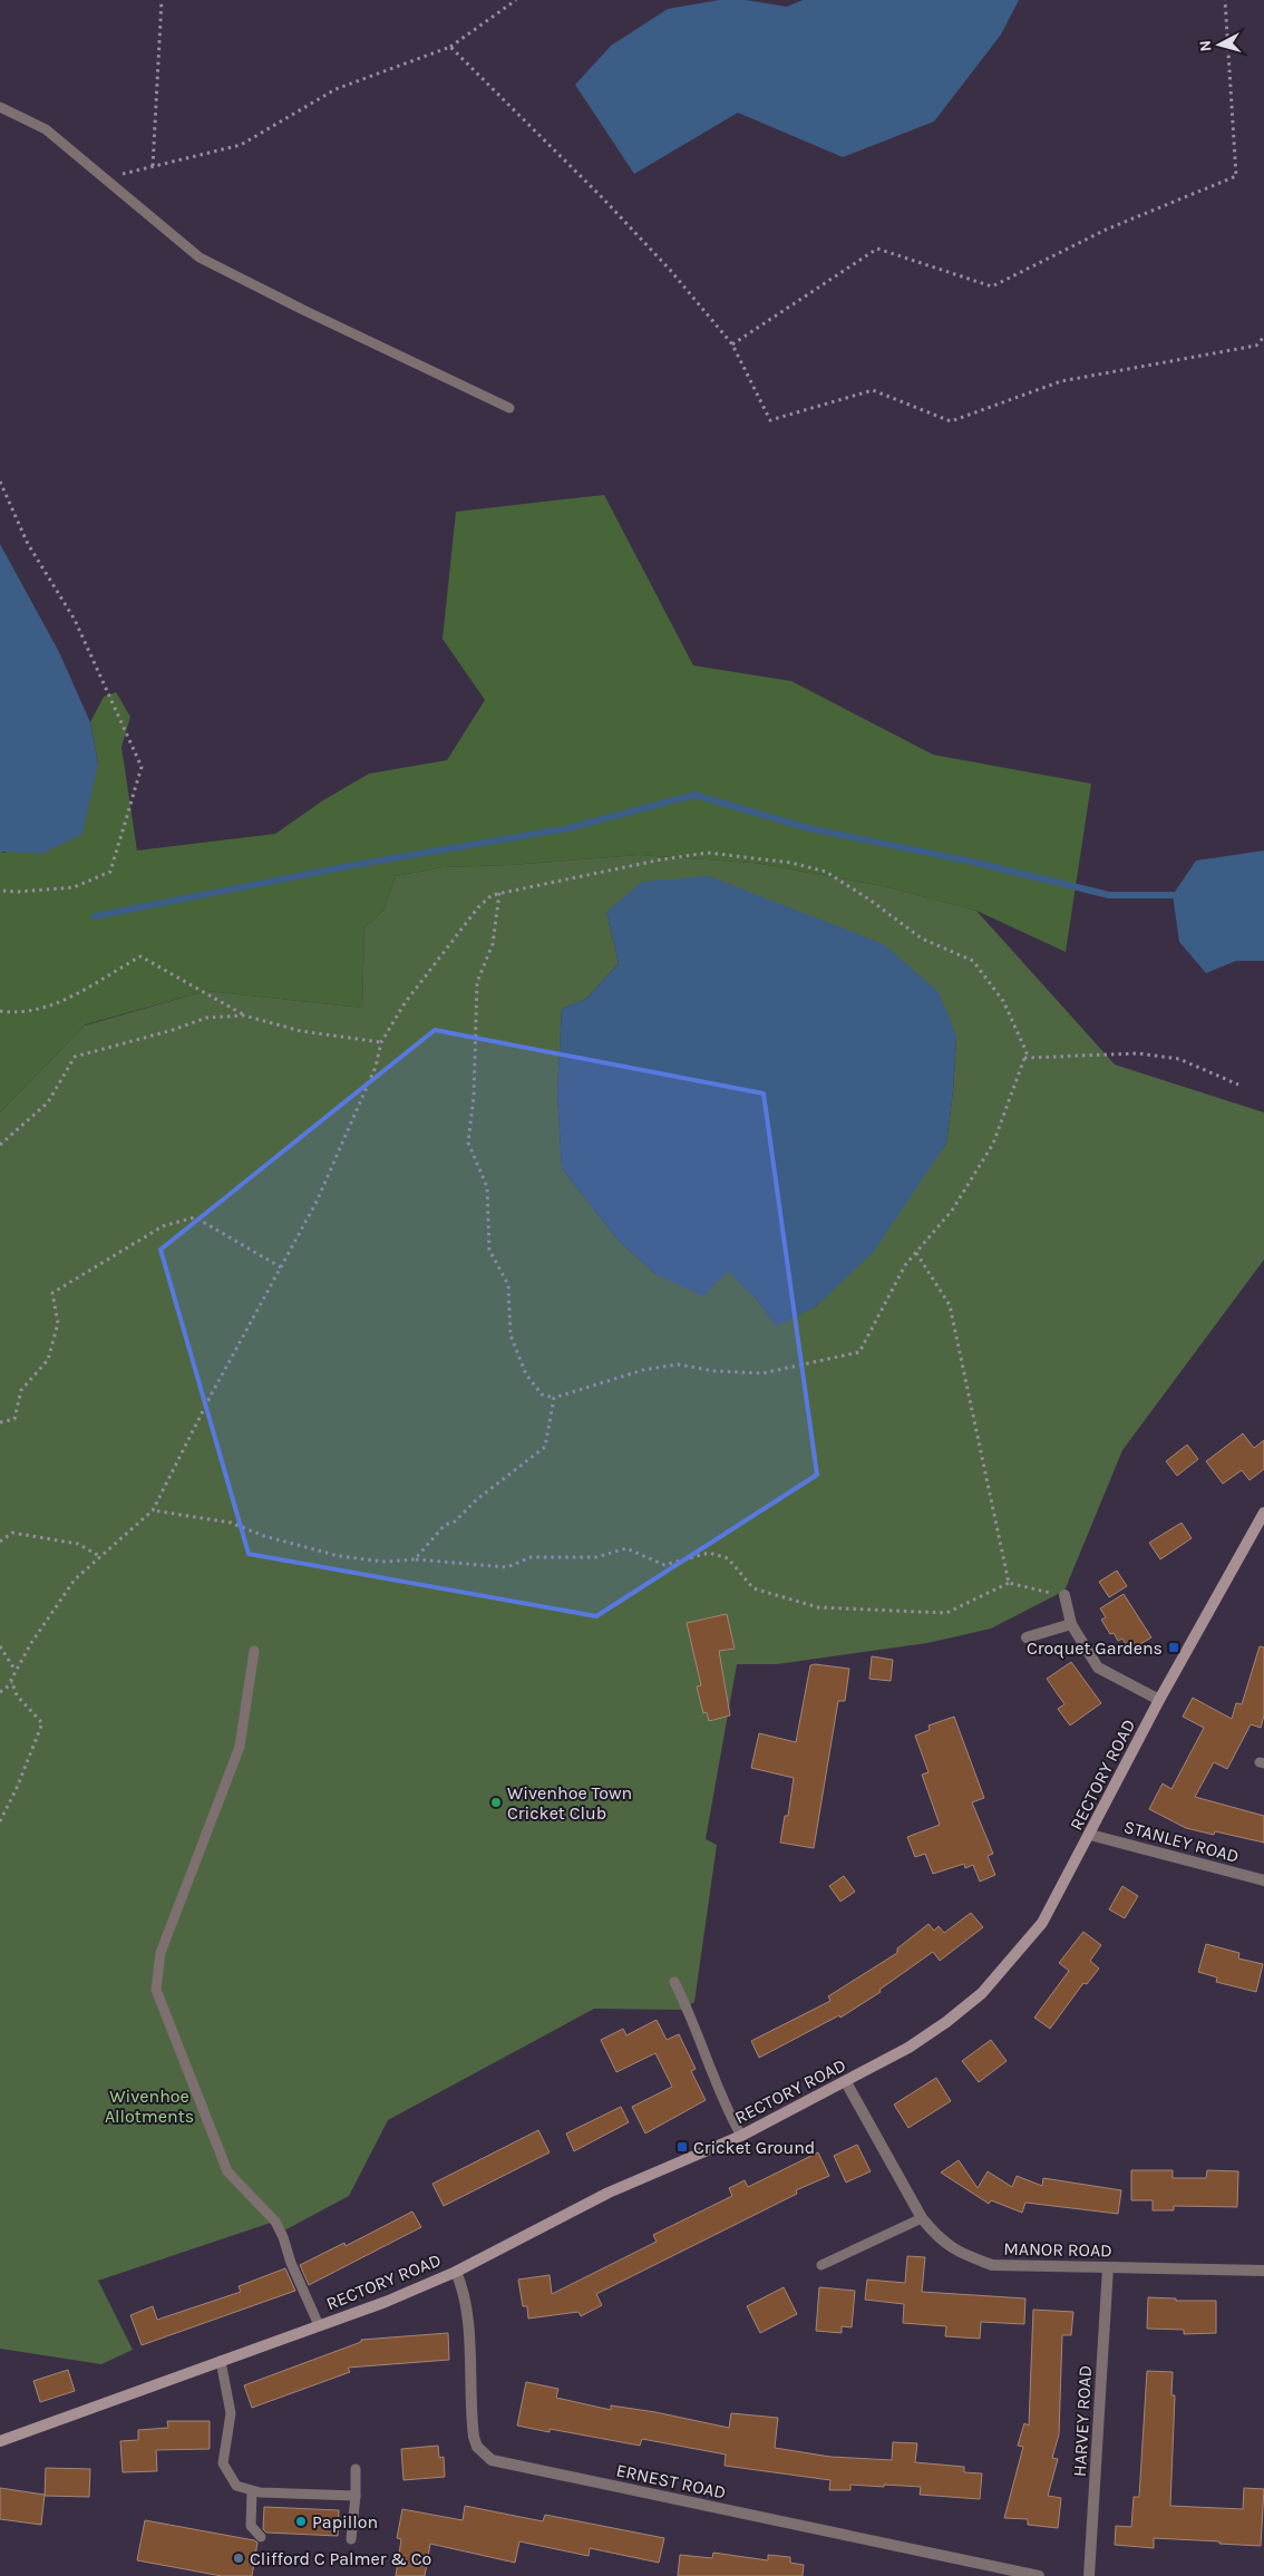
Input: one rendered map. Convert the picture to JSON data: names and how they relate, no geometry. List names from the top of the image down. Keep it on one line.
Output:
{"streets":{"street":["RECTORY ROAD","STANLEY ROAD","MANOR ROAD","HARVEY ROAD","ERNEST ROAD"]},"crossings":[["RECTORY ROAD","STANLEY ROAD"],["RECTORY ROAD","MANOR ROAD"],["RECTORY ROAD","ERNEST ROAD"],["MANOR ROAD","HARVEY ROAD"]],"parks":["Wivenhoe Allotments"],"places":{"transit":["Croquet Gardens","Cricket Ground"],"other":["Wivenhoe Town Cricket Club","Papillon","Clifford C Palmer & Co"]},"north":"left"}
